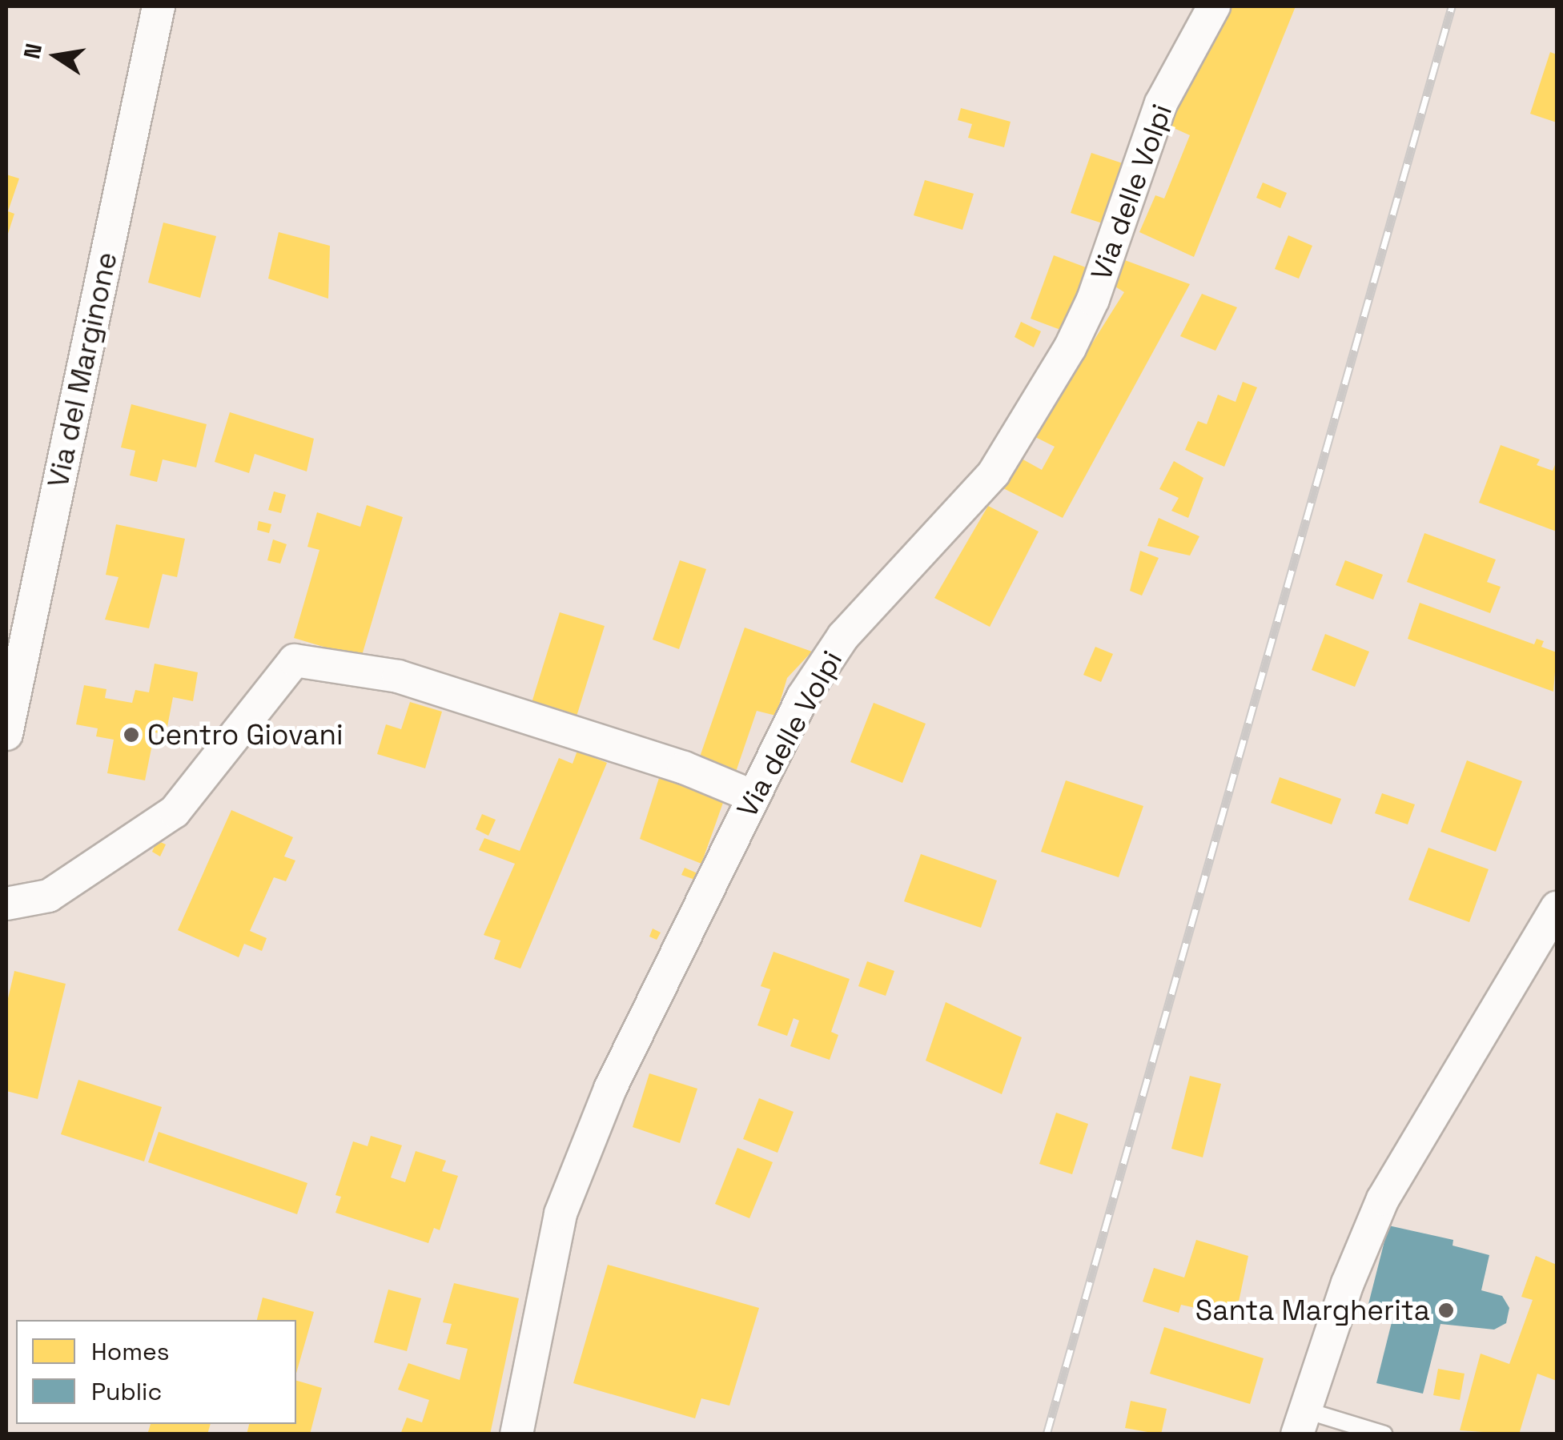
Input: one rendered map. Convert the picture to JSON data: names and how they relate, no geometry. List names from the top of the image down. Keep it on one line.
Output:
{"streets":{"street":["Via delle Volpi","Via del Marginone"]},"places":["Centro Giovani","Santa Margherita"],"legend":["Homes","Public"],"north":"left"}
